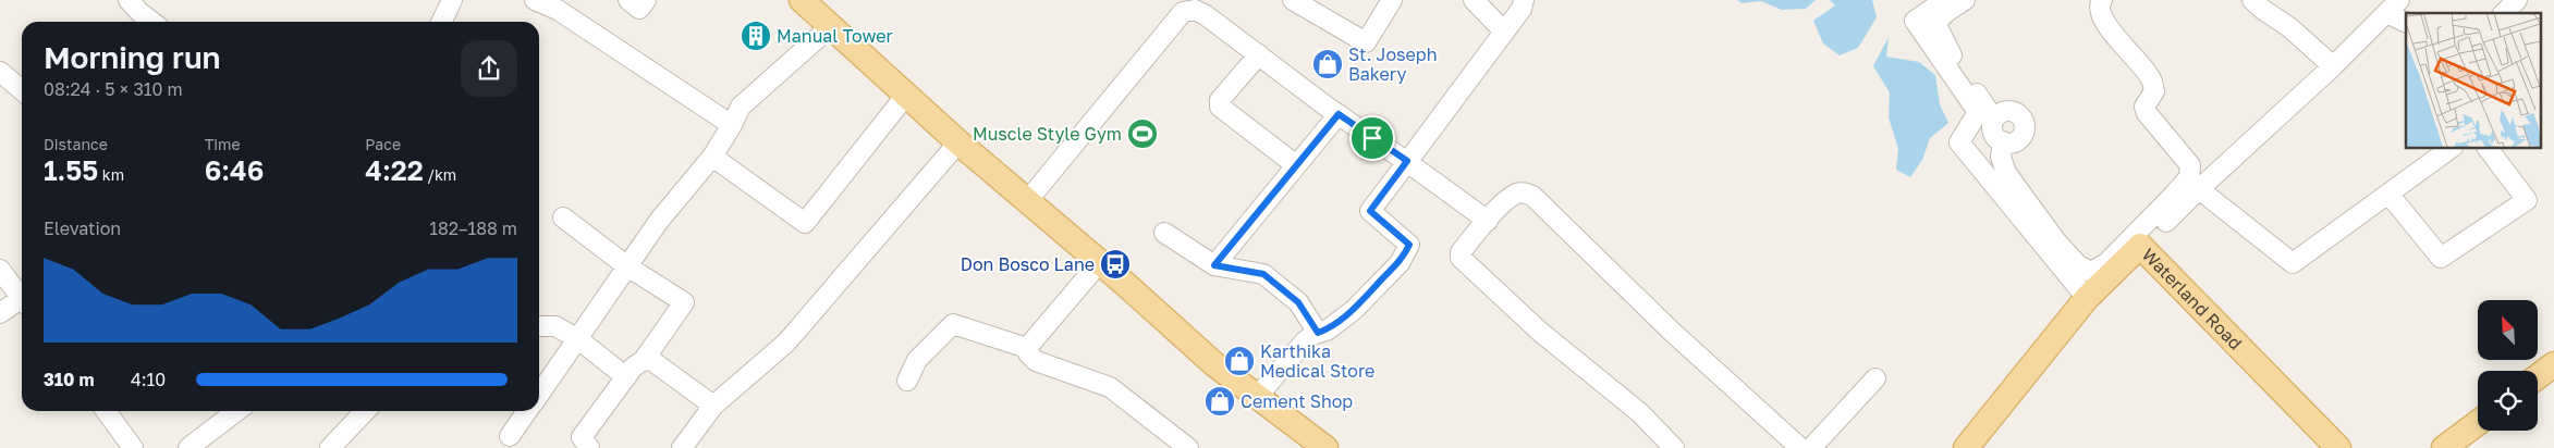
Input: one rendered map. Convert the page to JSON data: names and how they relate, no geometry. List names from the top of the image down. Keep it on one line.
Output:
{"streets":{"main road":["Waterland Road"]},"places":{"building":["Manual Tower"],"shop":["St. Joseph Bakery","Karthika Medical Store","Cement Shop"],"sports":["Muscle Style Gym"],"bus stop":["Don Bosco Lane"]},"north":"top left","page":{"heading":["Morning run","08:24 · 5 × 310 m"],"stats":[["Distance","1.55 km"],["Time","6:46"],["Pace","4:22 /km"]],"chart":["Elevation","182–188 m"],"list":[{"name":"310 m","note":"4:10"}]}}
